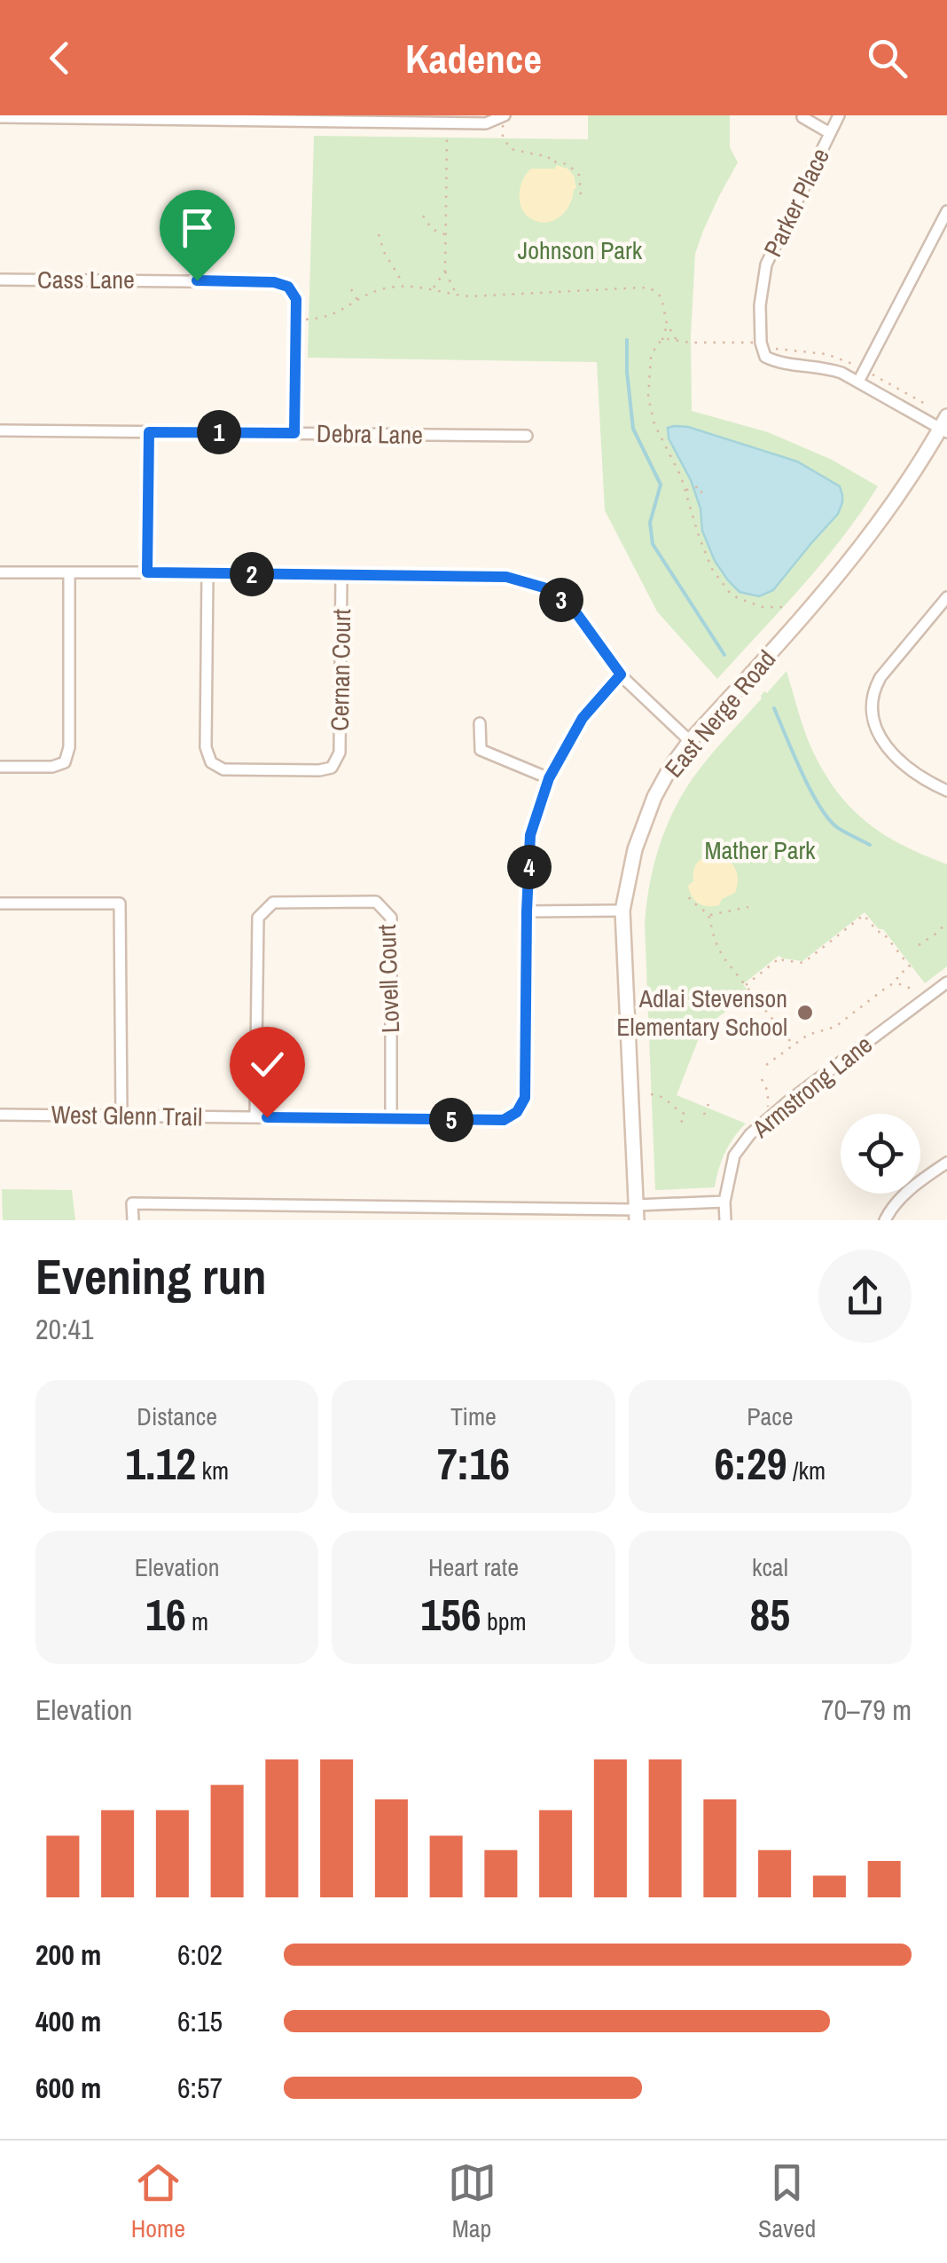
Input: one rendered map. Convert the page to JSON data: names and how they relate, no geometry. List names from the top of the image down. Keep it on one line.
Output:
{"streets":{"main road":["East Nerge Road"],"street":["Parker Place","Cass Lane","Debra Lane","Cernan Court","Lovell Court","Armstrong Lane","West Glenn Trail"]},"crossings":[["Cass Lane","Debra Lane"],["Lovell Court","West Glenn Trail"]],"parks":["Johnson Park","Mather Park"],"places":["Adlai Stevenson Elementary School"],"page":{"header":"Kadence","pins":["1","2","3","4","5"],"heading":["Evening run","20:41"],"stats":[["Distance","1.12 km"],["Time","7:16"],["Pace","6:29 /km"],["Elevation","16 m"],["Heart rate","156 bpm"],["kcal","85"]],"chart":["Elevation","70–79 m"],"list":[{"name":"200 m","note":"6:02"},{"name":"400 m","note":"6:15"},{"name":"600 m","note":"6:57"}],"tabs":["Home","Map","Saved"]}}
